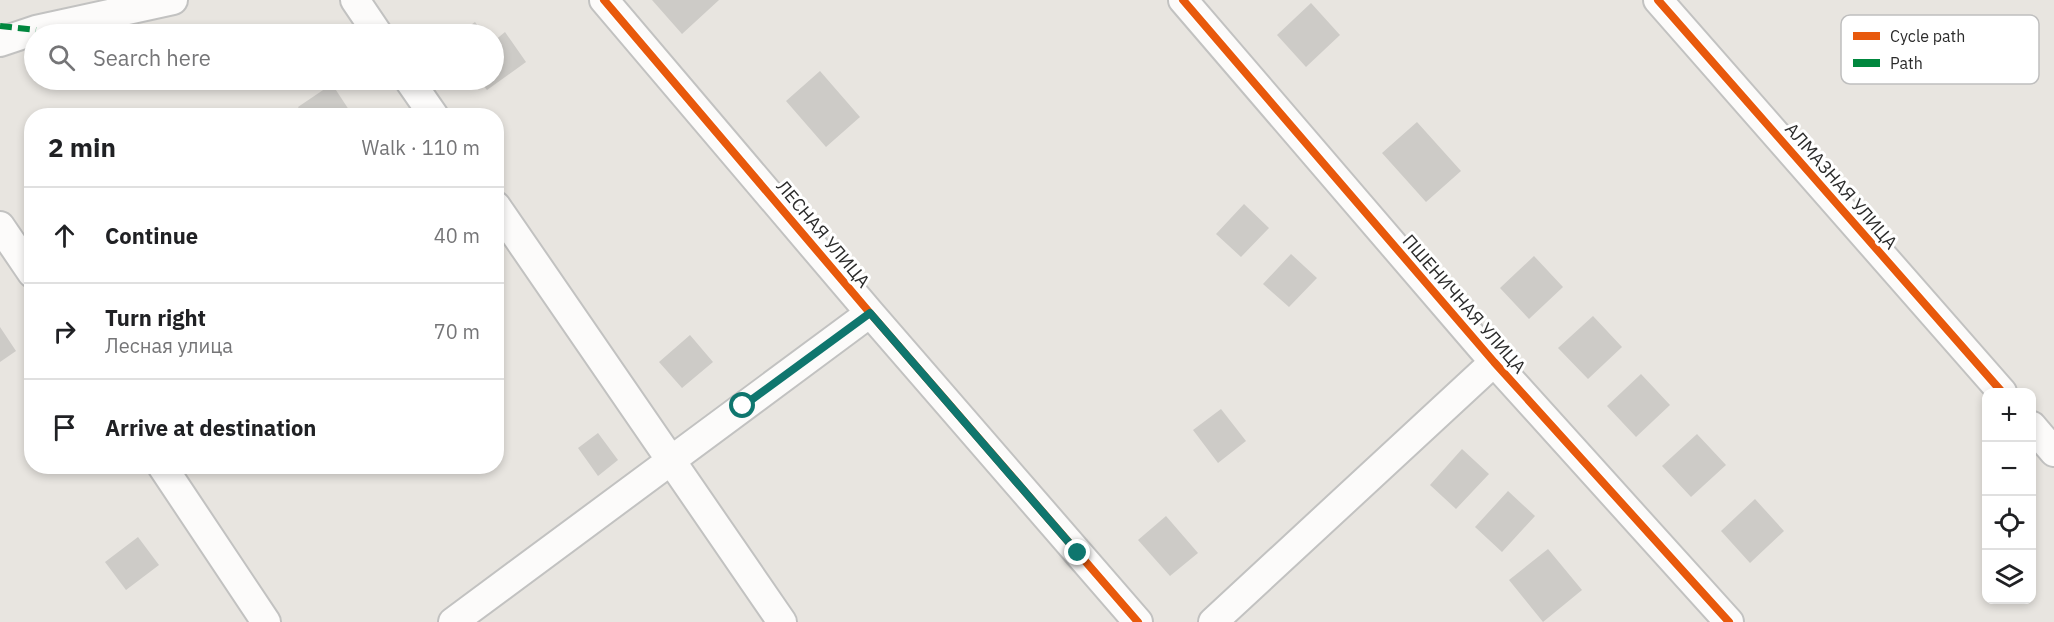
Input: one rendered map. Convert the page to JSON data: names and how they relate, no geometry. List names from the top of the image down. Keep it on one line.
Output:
{"streets":{"street":["АЛМАЗНАЯ УЛИЦА","ЛЕСНАЯ УЛИЦА","ПШЕНИЧНАЯ УЛИЦА"]},"legend":["Cycle path","Path"],"page":{"search":"Search here","heading":["2 min","Walk · 110 m"],"list":[["Continue","40 m"],["Turn right","Лесная улица","70 m"],"Arrive at destination"],"map_buttons":["+","−"]}}
